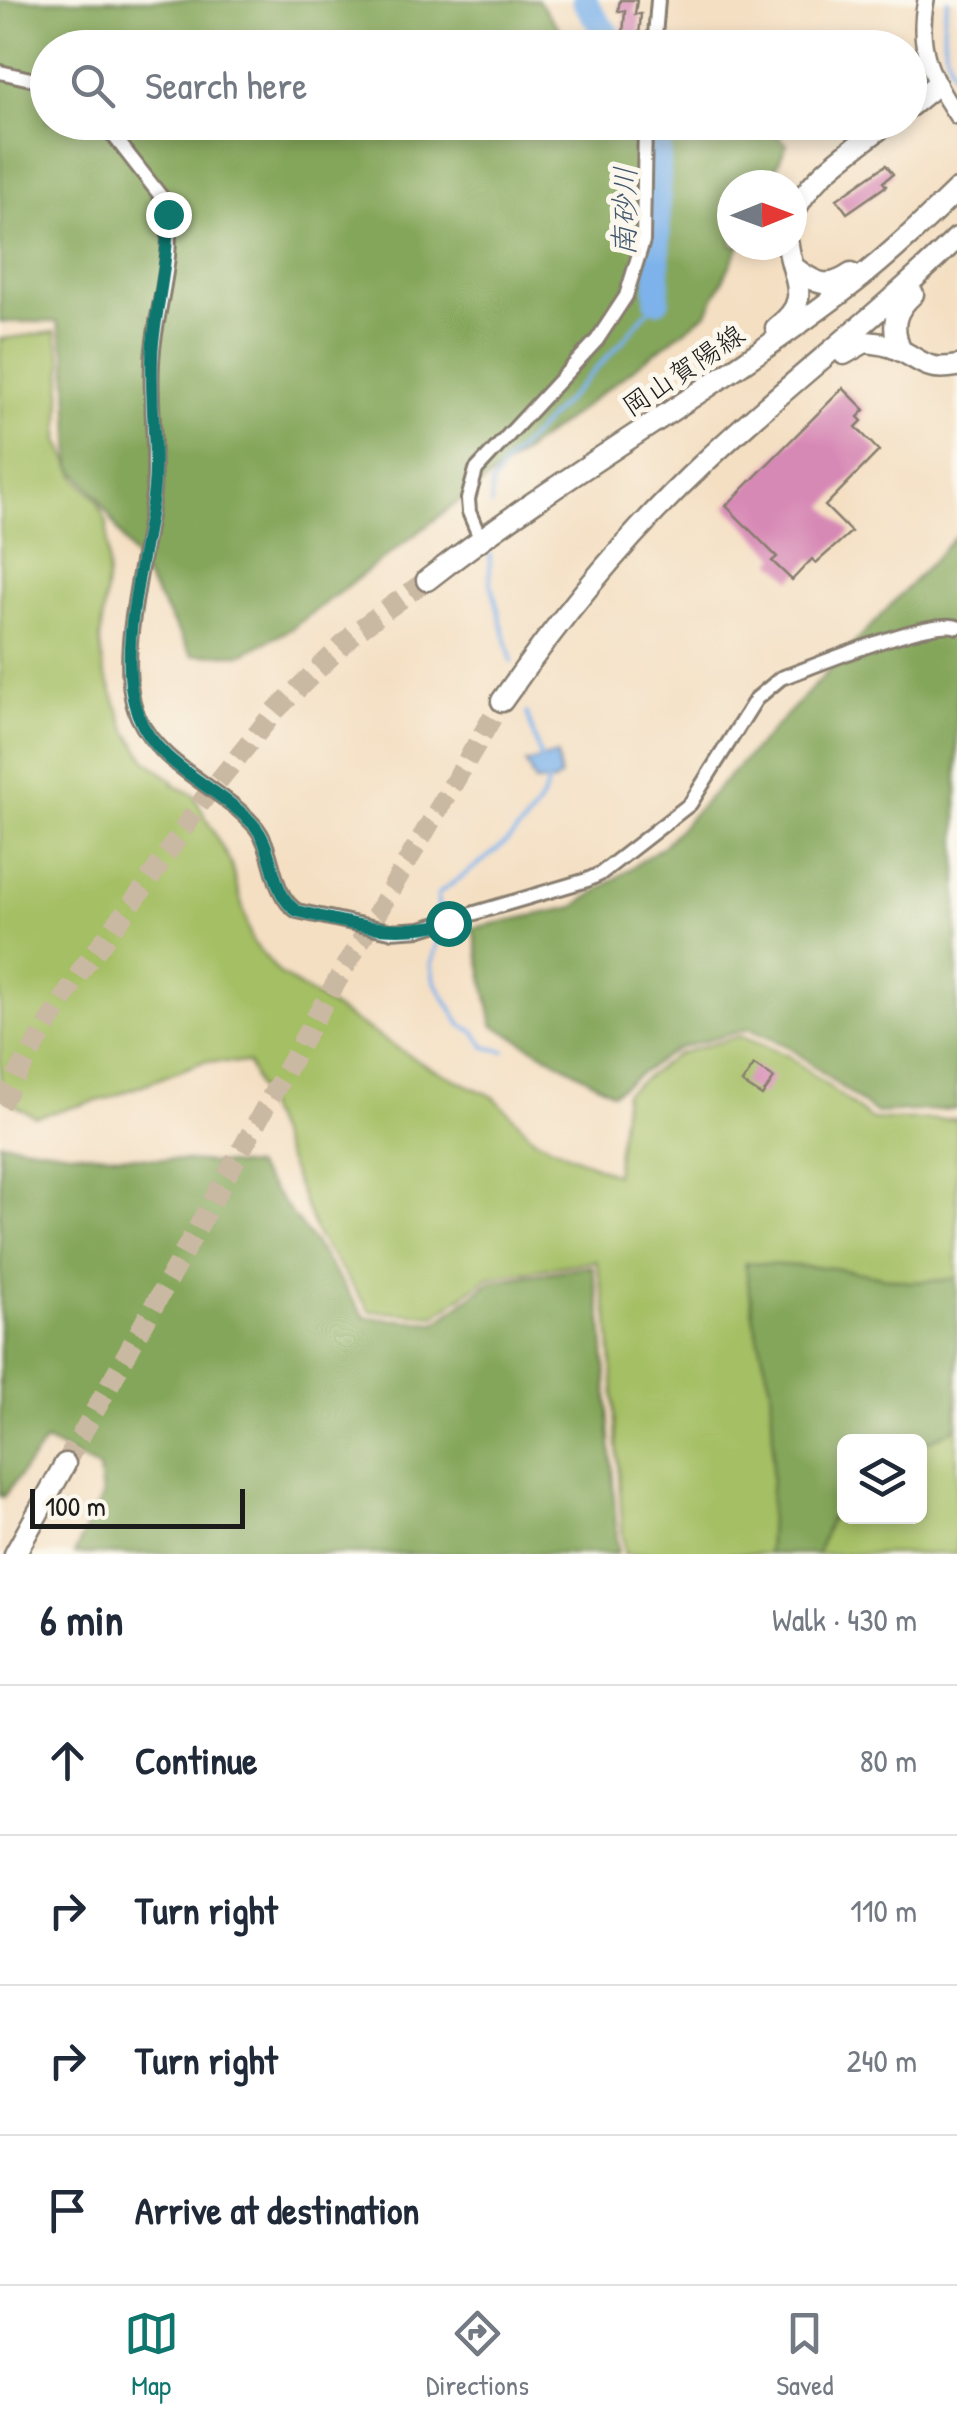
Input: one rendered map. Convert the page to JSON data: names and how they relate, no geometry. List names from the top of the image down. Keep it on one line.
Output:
{"streets":{"main road":["岡山賀陽線"]},"water":["南砂川"],"scale_bar":"100 m","north":"right","page":{"search":"Search here","scale":"100 m","heading":["6 min","Walk · 430 m"],"list":[["Continue","80 m"],["Turn right","110 m"],["Turn right","240 m"],"Arrive at destination"],"nav":["Map","Directions","Saved"]}}
